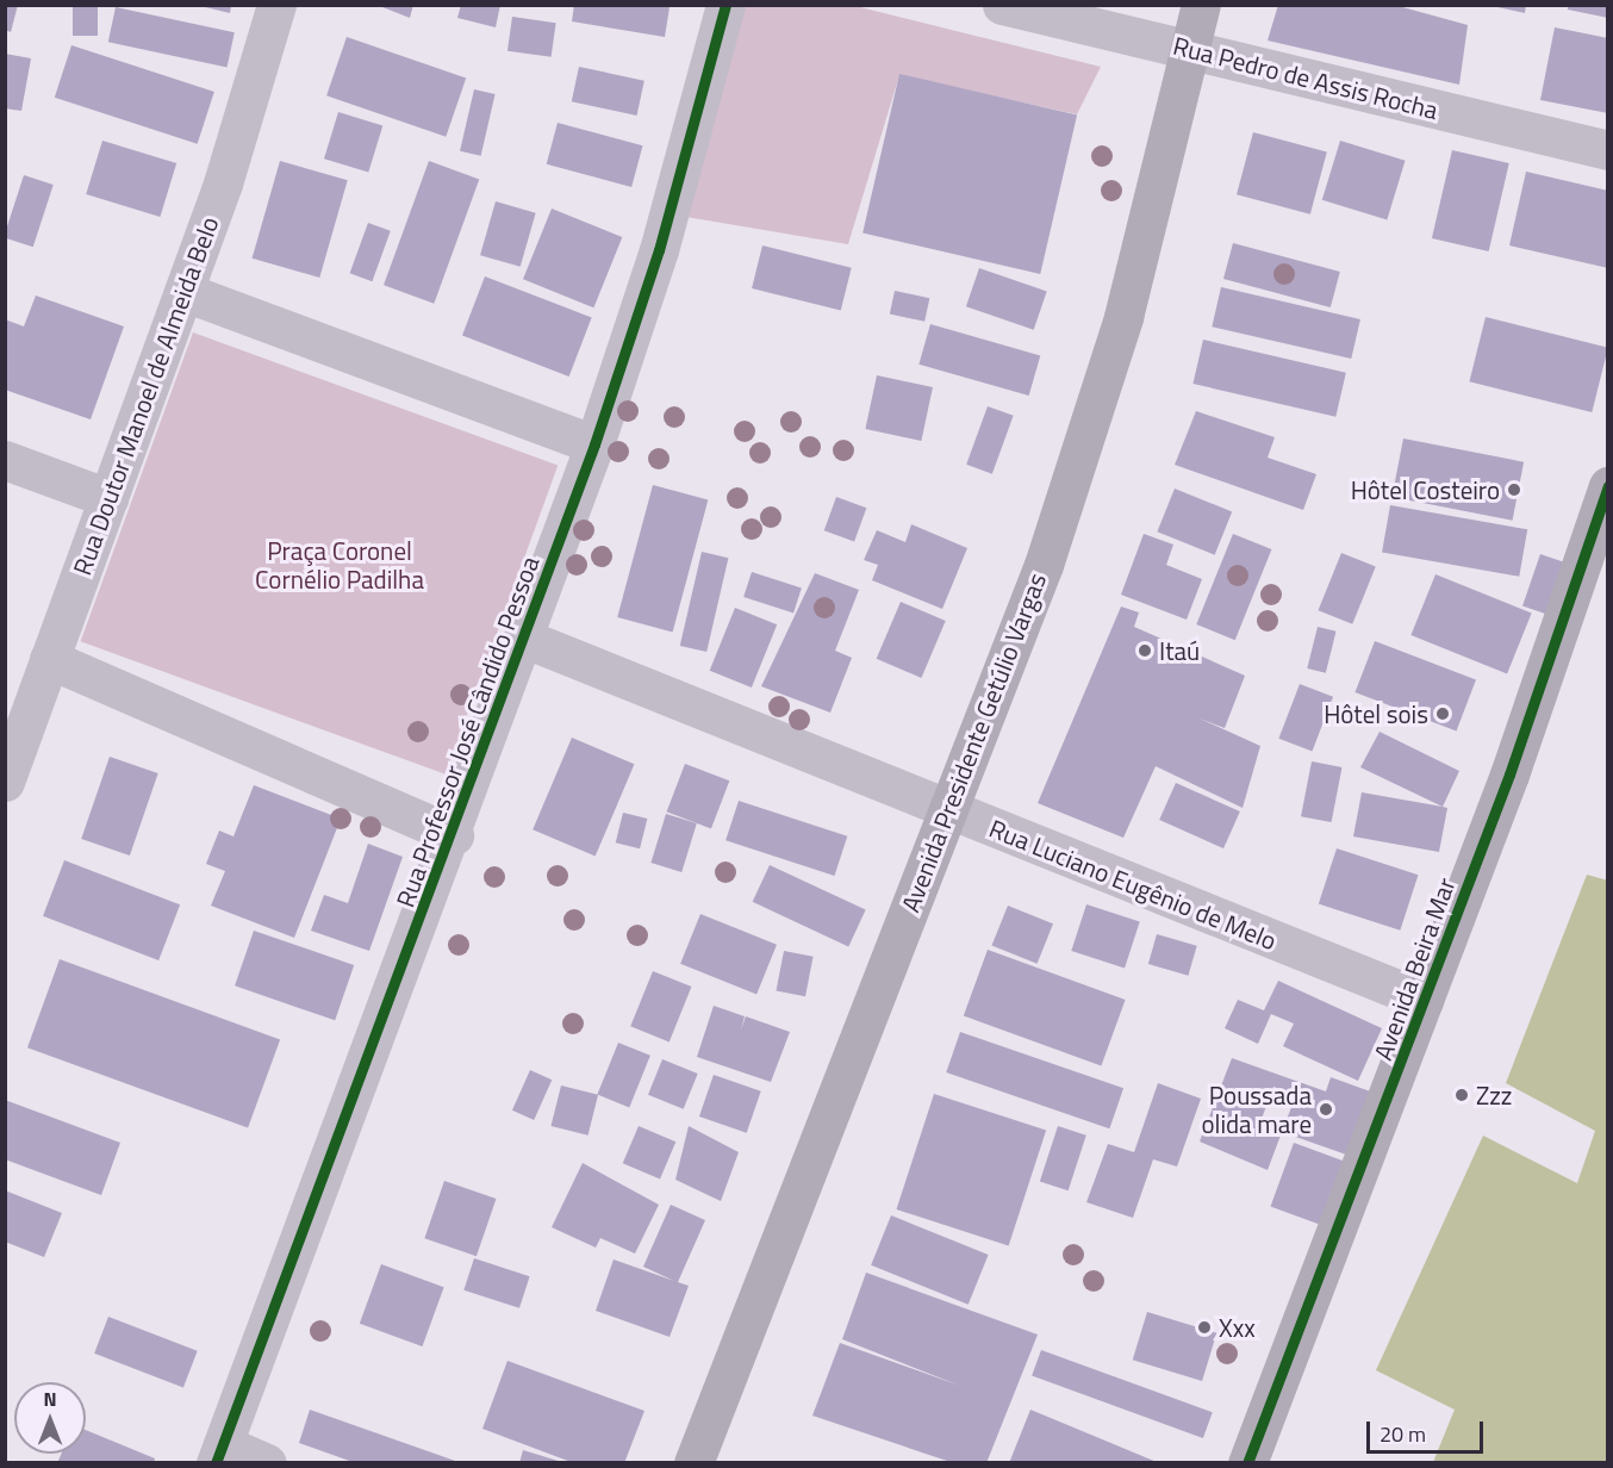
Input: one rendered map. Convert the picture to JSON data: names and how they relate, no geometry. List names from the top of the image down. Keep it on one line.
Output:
{"streets":{"main road":["Avenida Presidente Getúlio Vargas","Avenida Beira Mar"],"street":["Rua Pedro de Assis Rocha","Rua Doutor Manoel de Almeida Belo","Rua Professor José Cândido Pessoa","Rua Luciano Eugênio de Melo"]},"crossings":[["Rua Pedro de Assis Rocha","Avenida Presidente Getúlio Vargas"],["Rua Professor José Cândido Pessoa","Rua Luciano Eugênio de Melo"],["Avenida Presidente Getúlio Vargas","Rua Luciano Eugênio de Melo"],["Rua Luciano Eugênio de Melo","Avenida Beira Mar"]],"parks":["Praça Coronel Cornélio Padilha"],"places":["Hôtel Costeiro","Itaú","Hôtel sois","Zzz","Poussada olida mare","Xxx"],"scale_bar":"20 m","north":"top"}
